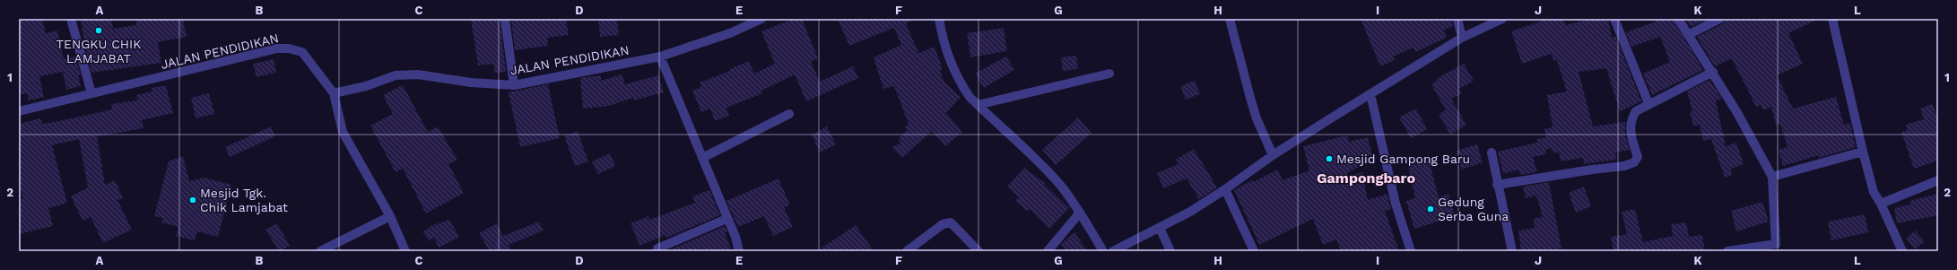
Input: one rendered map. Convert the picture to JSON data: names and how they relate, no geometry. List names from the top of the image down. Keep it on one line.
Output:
{"streets":{"street":["JALAN PENDIDIKAN"]},"districts":["Gampongbaro"],"places":["TENGKU CHIK LAMJABAT","Mesjid Gampong Baru","Mesjid Tgk. Chik Lamjabat","Gedung Serba Guna"],"grid":{"columns":["A","B","C","D","E","F","G","H","I","J","K","L"],"rows":["1","2"]}}
